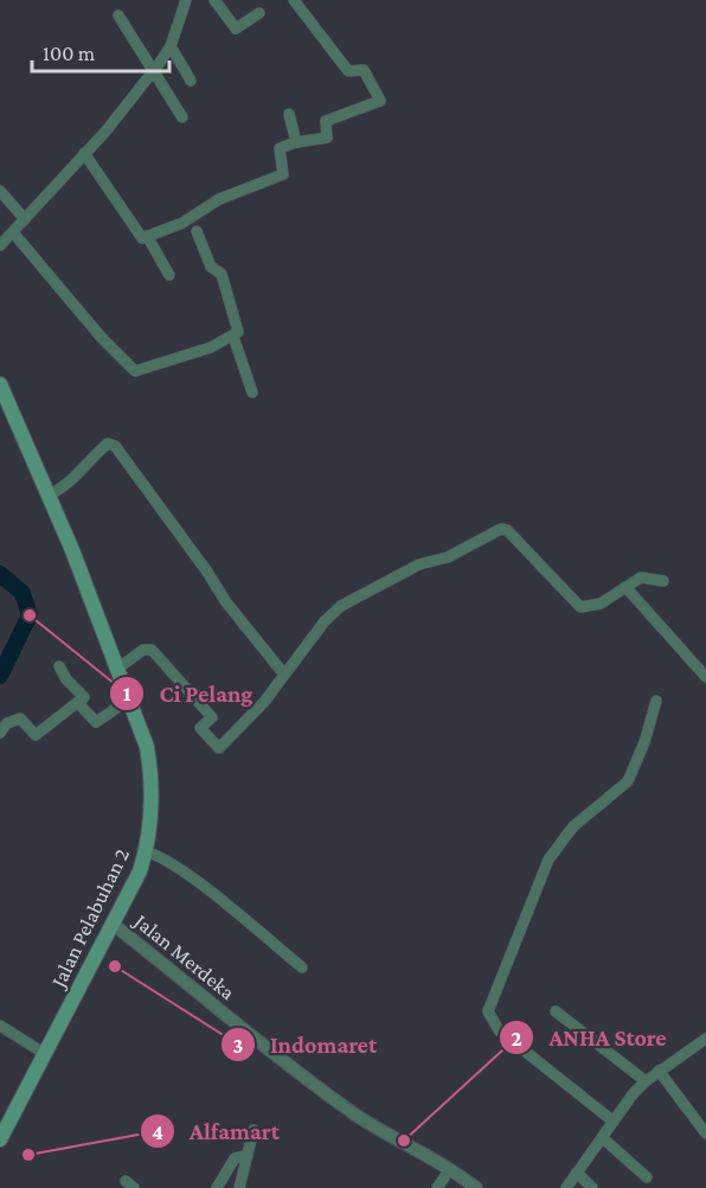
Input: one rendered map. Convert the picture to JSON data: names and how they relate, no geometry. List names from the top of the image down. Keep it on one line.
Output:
{"streets":{"main road":["Jalan Pelabuhan 2"],"street":["Jalan Merdeka"]},"crossings":[["Jalan Pelabuhan 2","Jalan Merdeka"]],"places":["Ci Pelang","Indomaret","ANHA Store","Alfamart"],"scale_bar":"100 m"}
